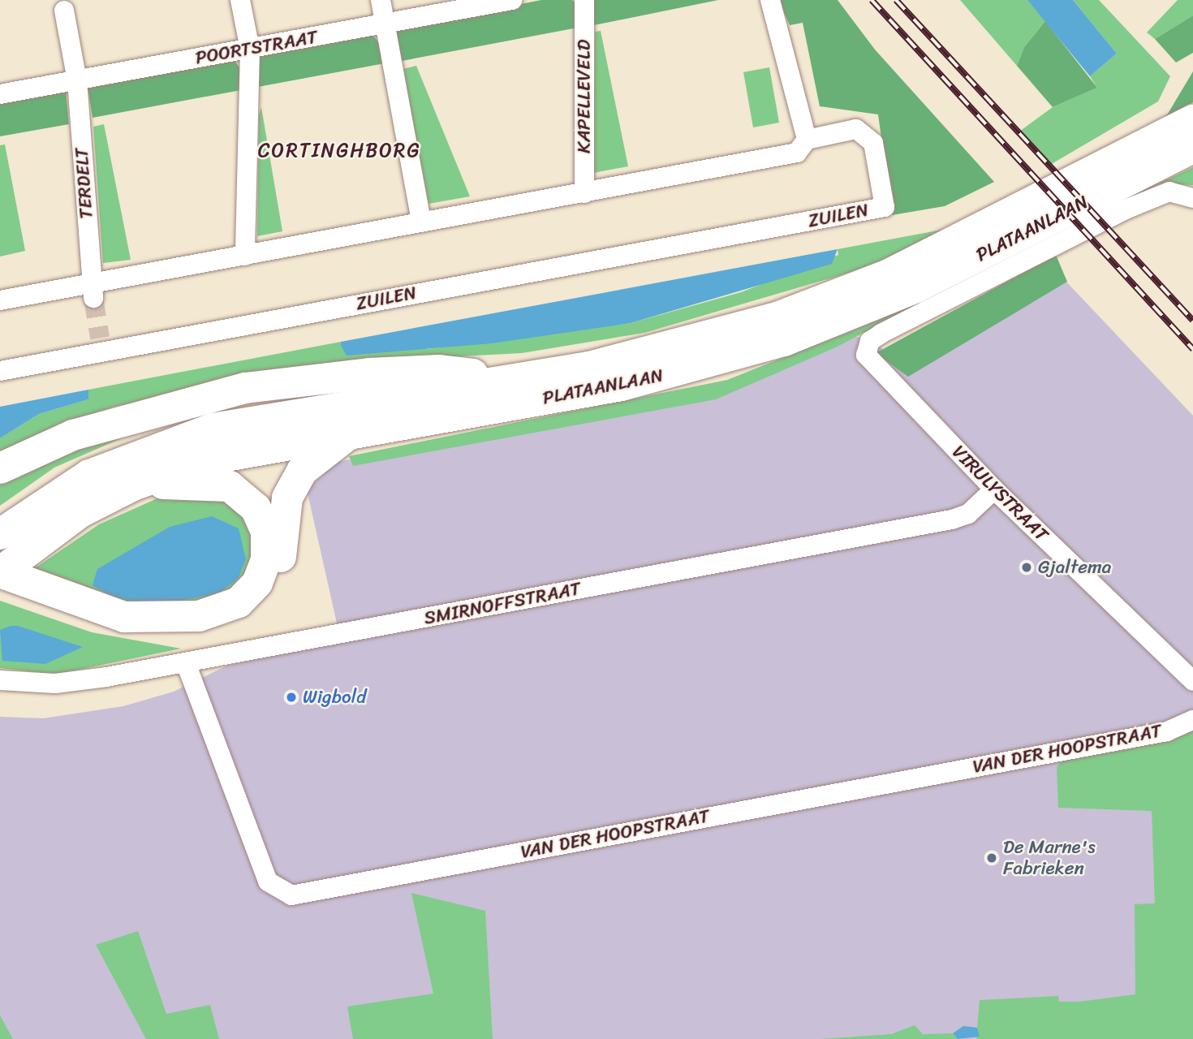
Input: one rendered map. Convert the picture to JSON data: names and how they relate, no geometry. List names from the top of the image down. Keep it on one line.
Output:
{"streets":{"highway":["PLATAANLAAN"],"street":["POORTSTRAAT","KAPELLEVELD","TERDELT","ZUILEN","VIRULYSTRAAT","SMIRNOFFSTRAAT","VAN DER HOOPSTRAAT"]},"crossings":[["POORTSTRAAT","TERDELT"],["KAPELLEVELD","ZUILEN"],["TERDELT","ZUILEN"],["PLATAANLAAN","VIRULYSTRAAT"],["VIRULYSTRAAT","SMIRNOFFSTRAAT"],["SMIRNOFFSTRAAT","VAN DER HOOPSTRAAT"]],"districts":["CORTINGHBORG"],"places":["Gjaltema","Wigbold","De Marne's Fabrieken"]}
